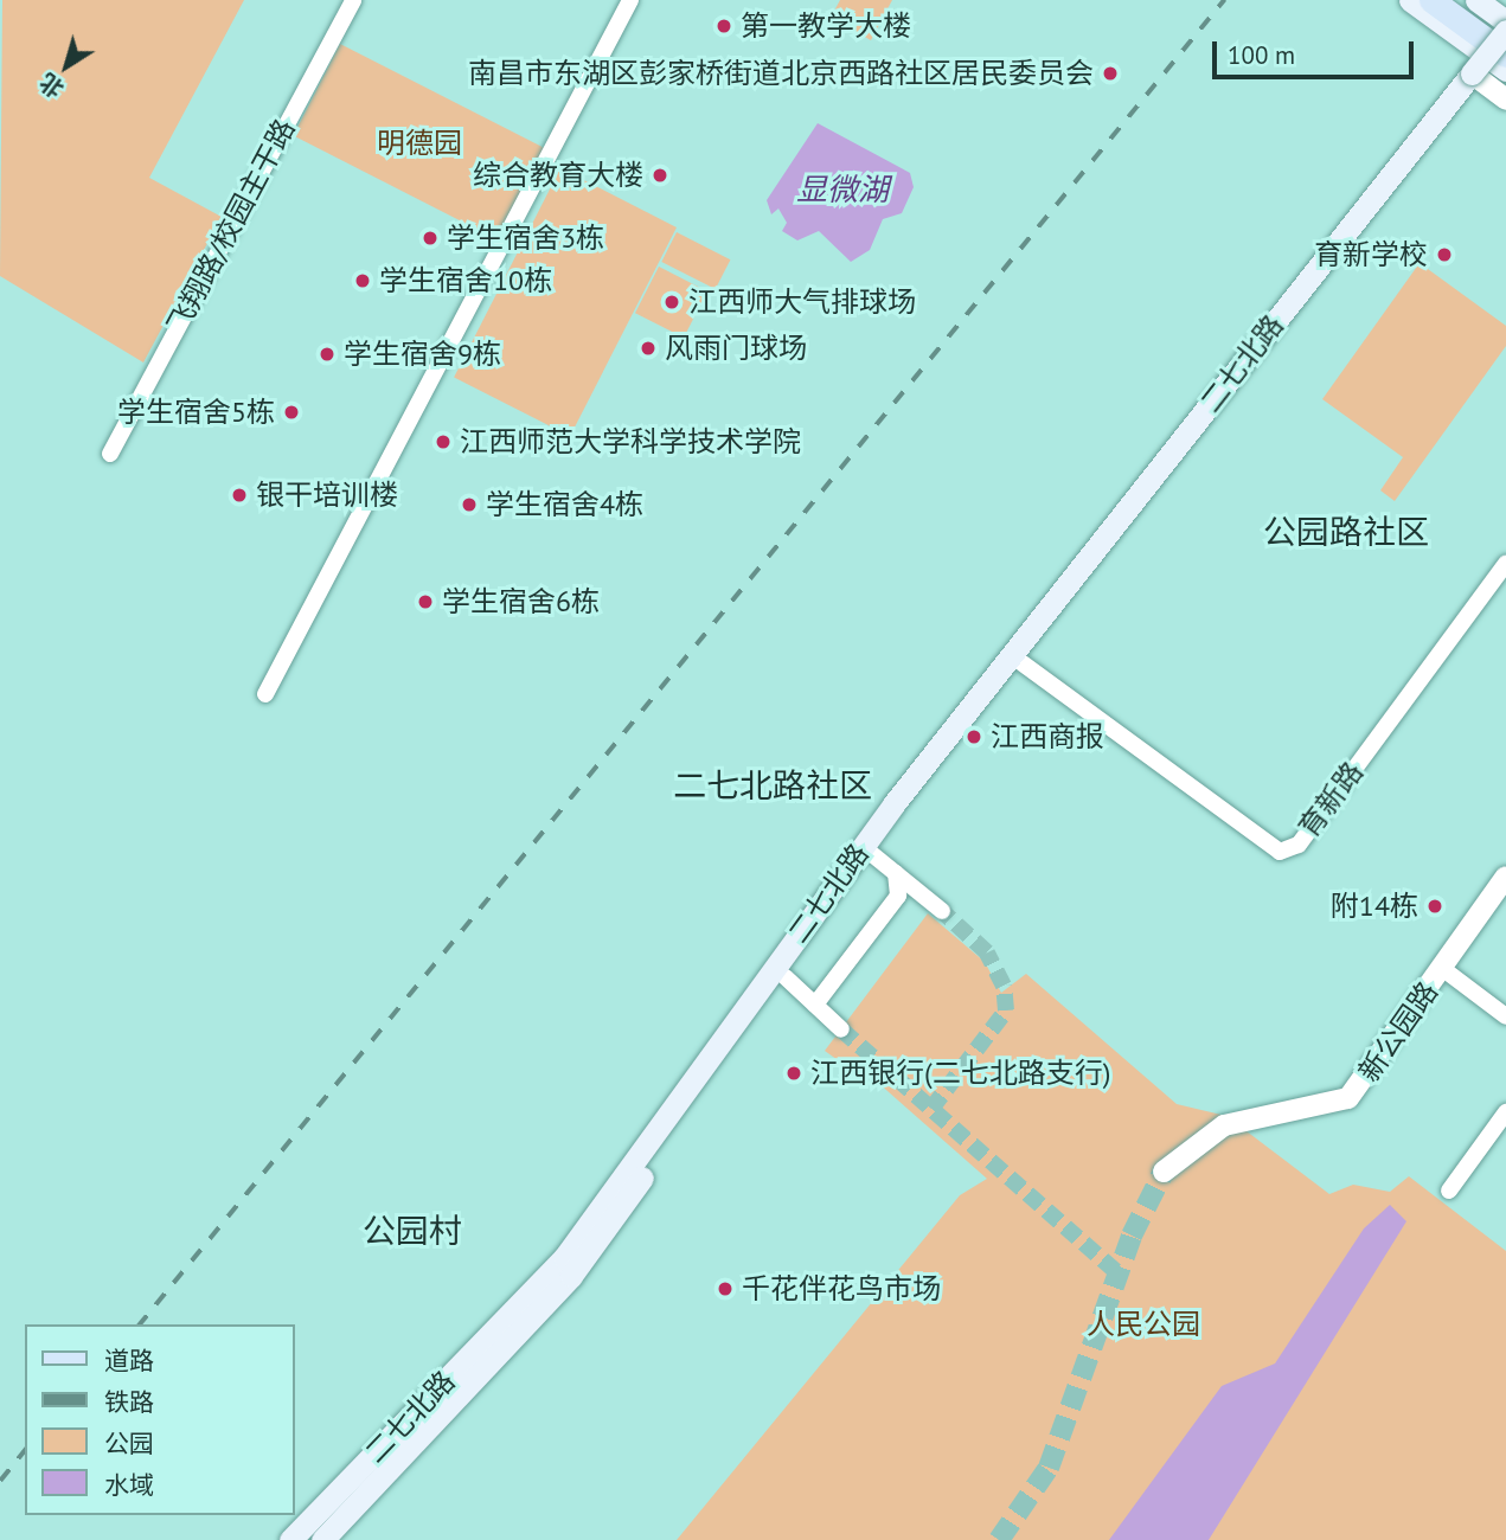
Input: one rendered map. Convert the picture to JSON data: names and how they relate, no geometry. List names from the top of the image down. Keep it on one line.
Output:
{"streets":{"main road":["二七北路"],"street":["飞翔路/校园主干路","育新路","新公园路"]},"crossings":[["二七北路","育新路"]],"districts":["公园路社区","二七北路社区","公园村"],"water":["显微湖"],"parks":["明德园","人民公园"],"places":["第一教学大楼","南昌市东湖区彭家桥街道北京西路社区居民委员会","综合教育大楼","学生宿舍3栋","育新学校","学生宿舍10栋","江西师大气排球场","风雨门球场","学生宿舍9栋","学生宿舍5栋","江西师范大学科学技术学院","银干培训楼","学生宿舍4栋","学生宿舍6栋","江西商报","附14栋","江西银行(二七北路支行)","千花伴花鸟市场"],"legend":["道路","铁路","公园","水域"],"scale_bar":"100 m","north":"bottom left"}
